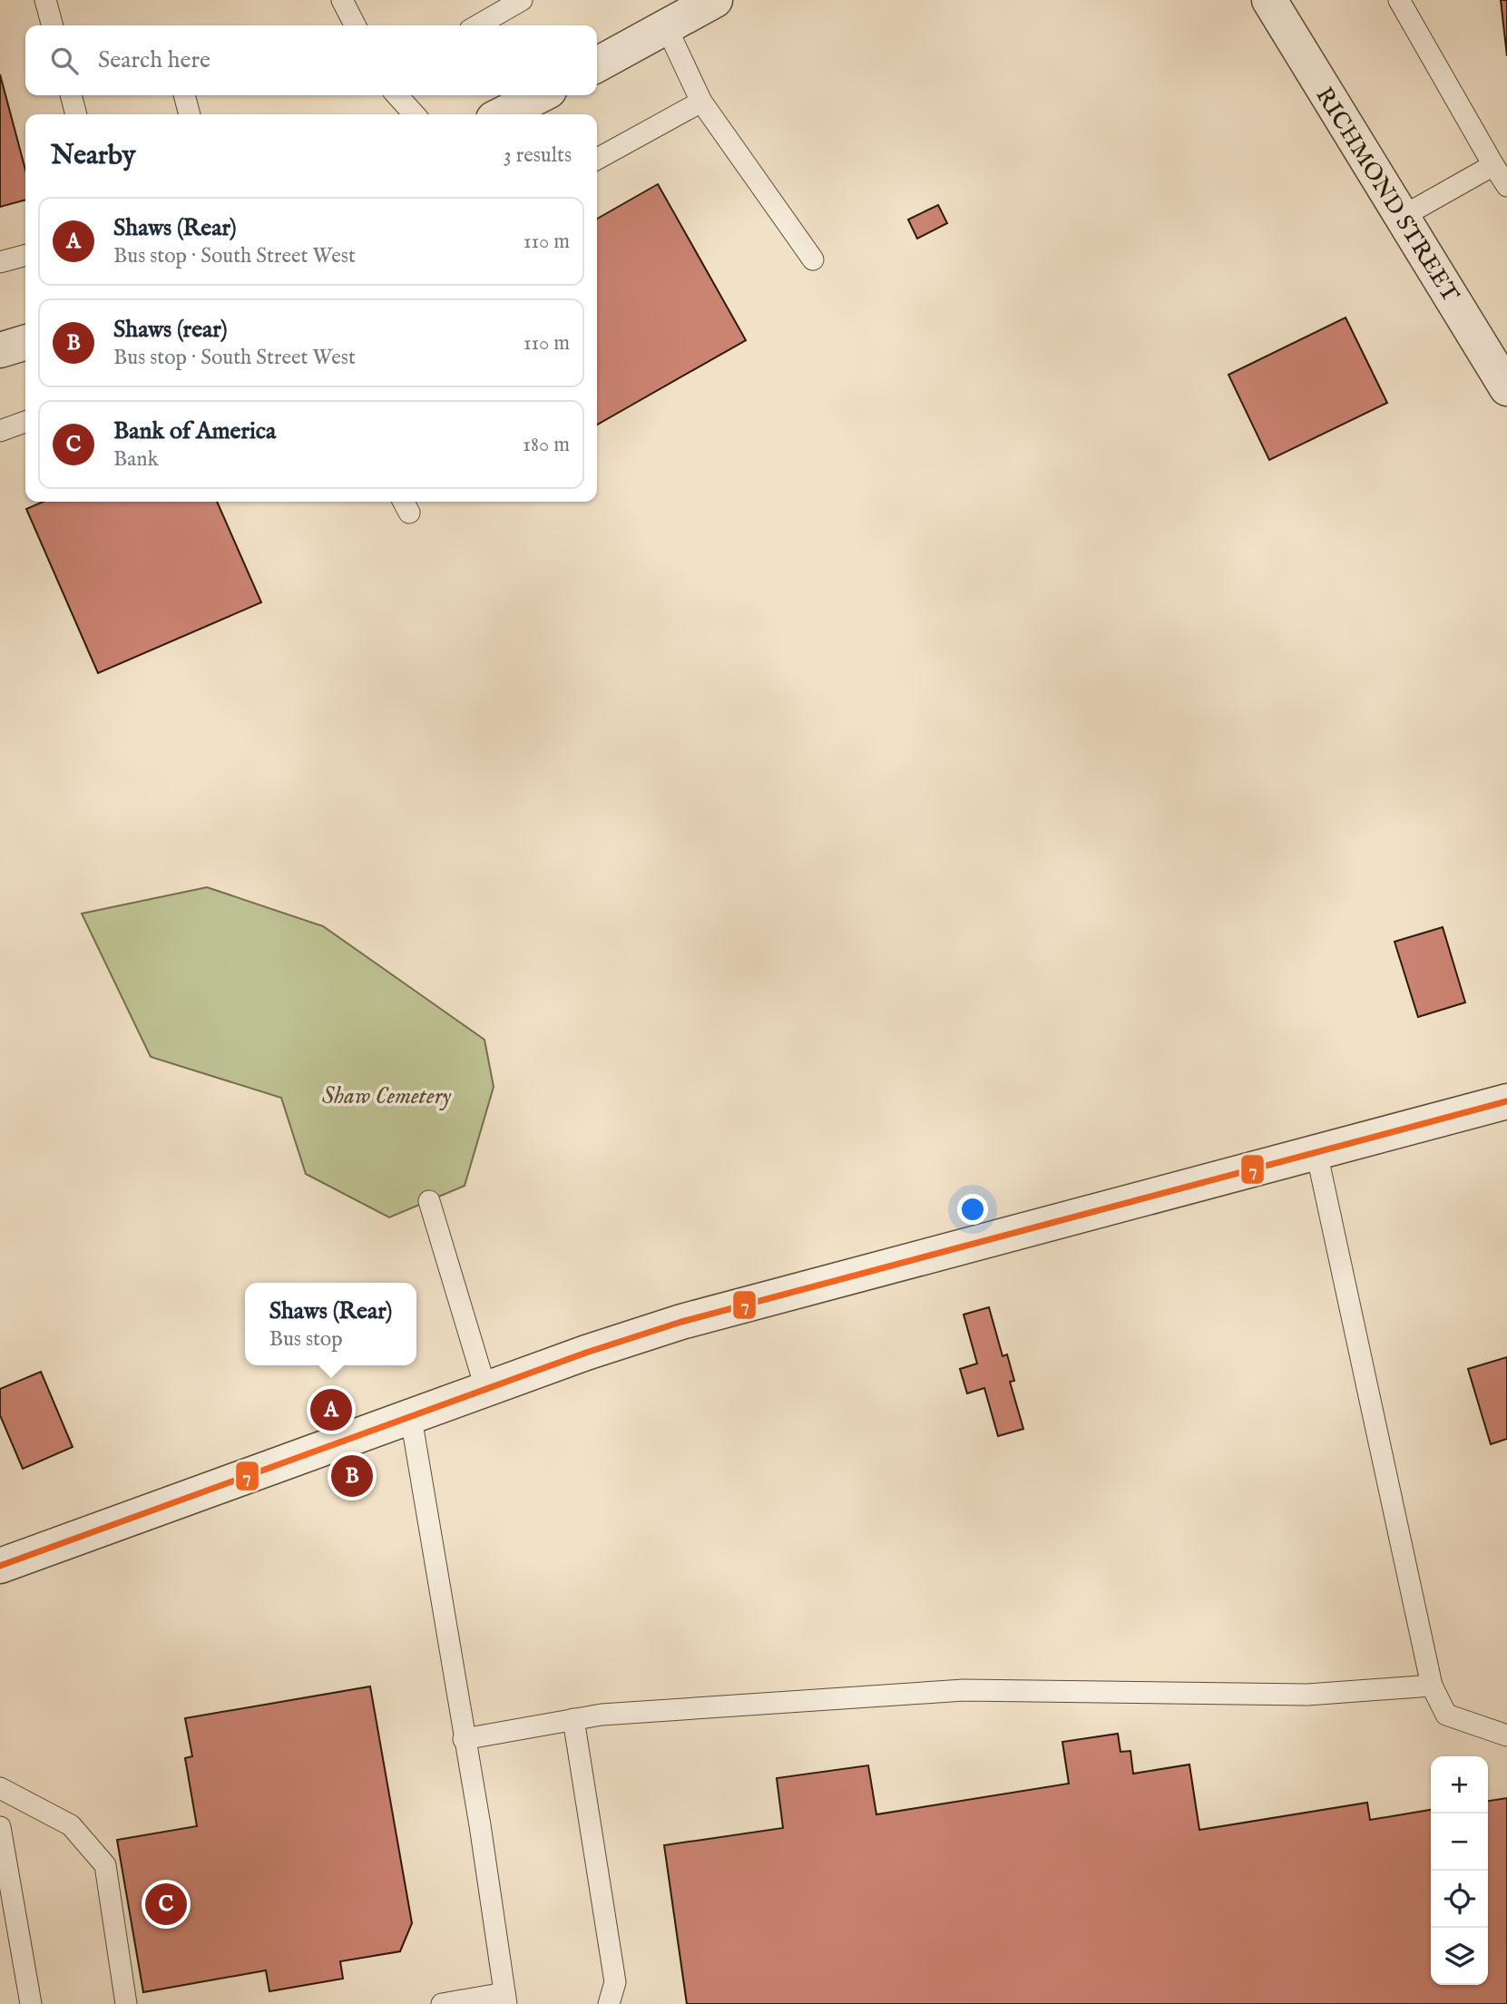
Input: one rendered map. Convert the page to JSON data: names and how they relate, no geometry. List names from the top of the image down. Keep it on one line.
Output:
{"streets":{"street":["RICHMOND STREET"]},"parks":["Shaw Cemetery"],"lines":["transit line 7"],"page":{"search":"Search here","heading":["Nearby","3 results"],"list":[{"mark":"A","name":"Shaws (Rear)","note":"Bus stop · South Street West","value":"110 m"},{"mark":"B","name":"Shaws (rear)","note":"Bus stop · South Street West","value":"110 m"},{"mark":"C","name":"Bank of America","note":"Bank","value":"180 m"}],"popup":["Shaws (Rear)","Bus stop"],"pins":["A","B","C"],"map_buttons":["+","−"]}}
